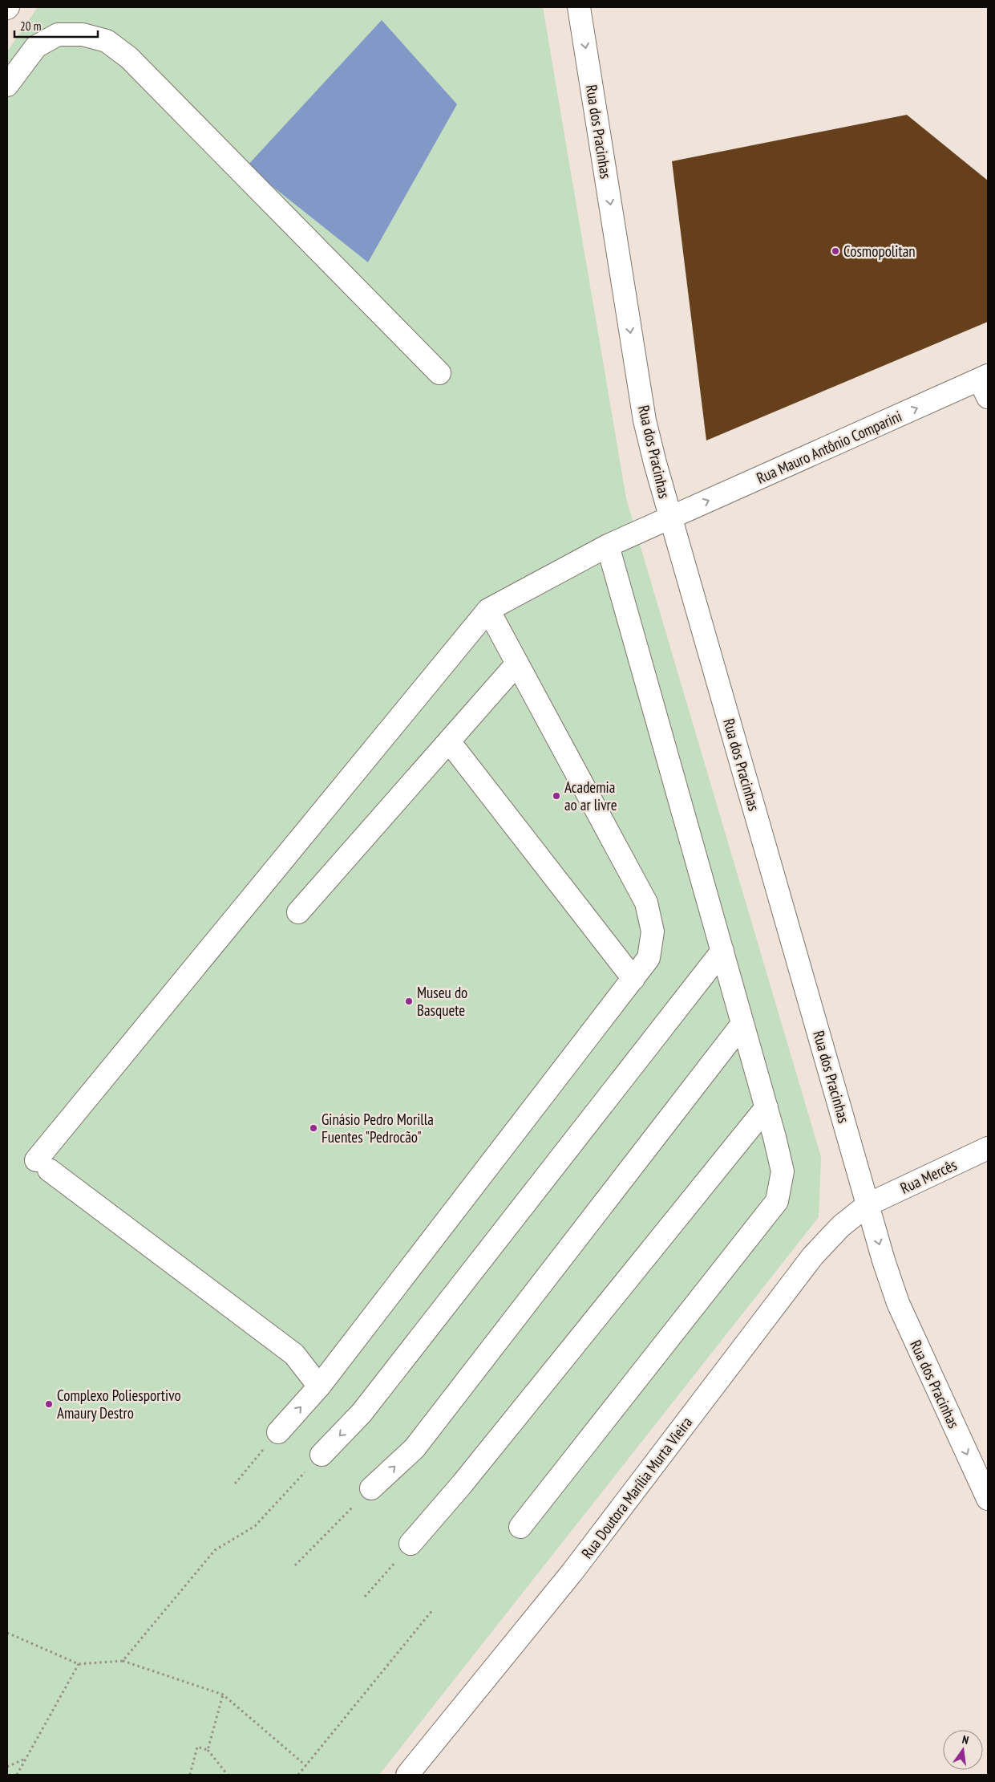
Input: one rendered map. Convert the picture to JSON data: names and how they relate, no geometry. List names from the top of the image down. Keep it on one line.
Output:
{"streets":{"street":["Rua dos Pracinhas","Rua Mauro Antônio Comparini","Rua Mercês","Rua Doutora Marília Murta Vieira"]},"crossings":[["Rua dos Pracinhas","Rua Mauro Antônio Comparini"],["Rua dos Pracinhas","Rua Mercês"],["Rua dos Pracinhas","Rua Doutora Marília Murta Vieira"],["Rua Mercês","Rua Doutora Marília Murta Vieira"]],"one_way":["Rua dos Pracinhas","Rua Mauro Antônio Comparini"],"places":["Cosmopolitan","Academia ao ar livre","Museu do Basquete","Ginásio Pedro Morilla Fuentes \"Pedrocão\"","Complexo Poliesportivo Amaury Destro"],"scale_bar":"20 m","north":"top"}
